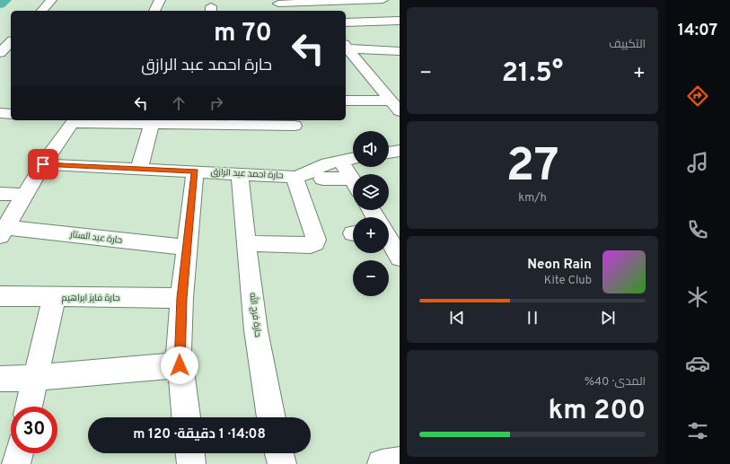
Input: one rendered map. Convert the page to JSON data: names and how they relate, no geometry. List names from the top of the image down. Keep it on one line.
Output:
{"streets":{"street":["حارة احمد عبد الرازق","حارة عبد الستار","حارة فايز ابراهيم","حارة فرج الله"]},"crossings":[["حارة احمد عبد الرازق","حارة فرج الله"]],"page":{"tabs":"14:07","tile":["التكييف",["27","km/h"],["المدى · 40%","200 km"]],"turn":["70 m","حارة احمد عبد الرازق"],"heat":["−","21.5°","+"],"map_buttons":["+","−"],"song":["Neon Rain","Kite Club"],"limit":"30","trip":"14:08 · 1 دقيقة · 120 m"}}
